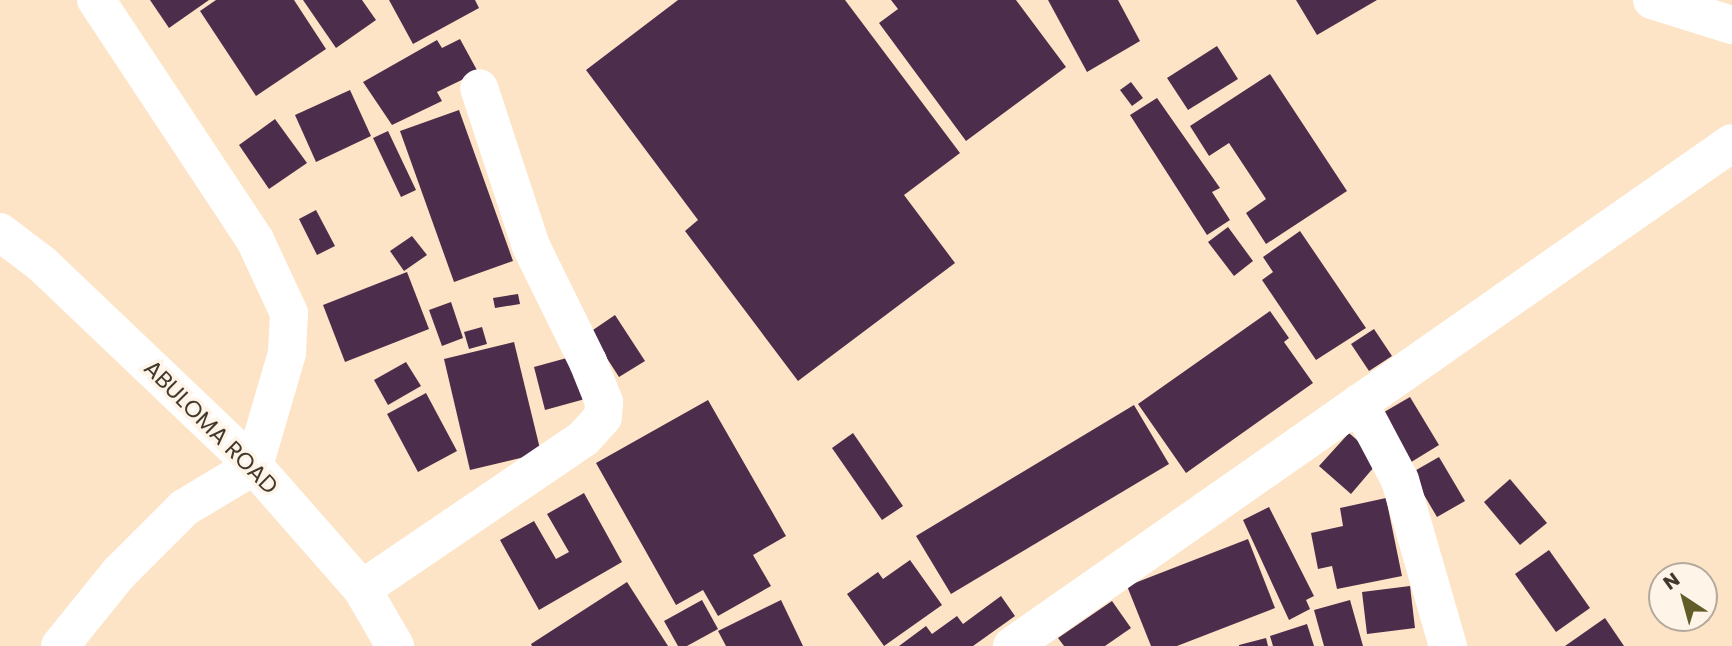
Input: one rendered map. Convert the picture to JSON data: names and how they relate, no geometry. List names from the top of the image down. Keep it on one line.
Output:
{"streets":{"street":["ABULOMA ROAD"]},"north":"top left"}
